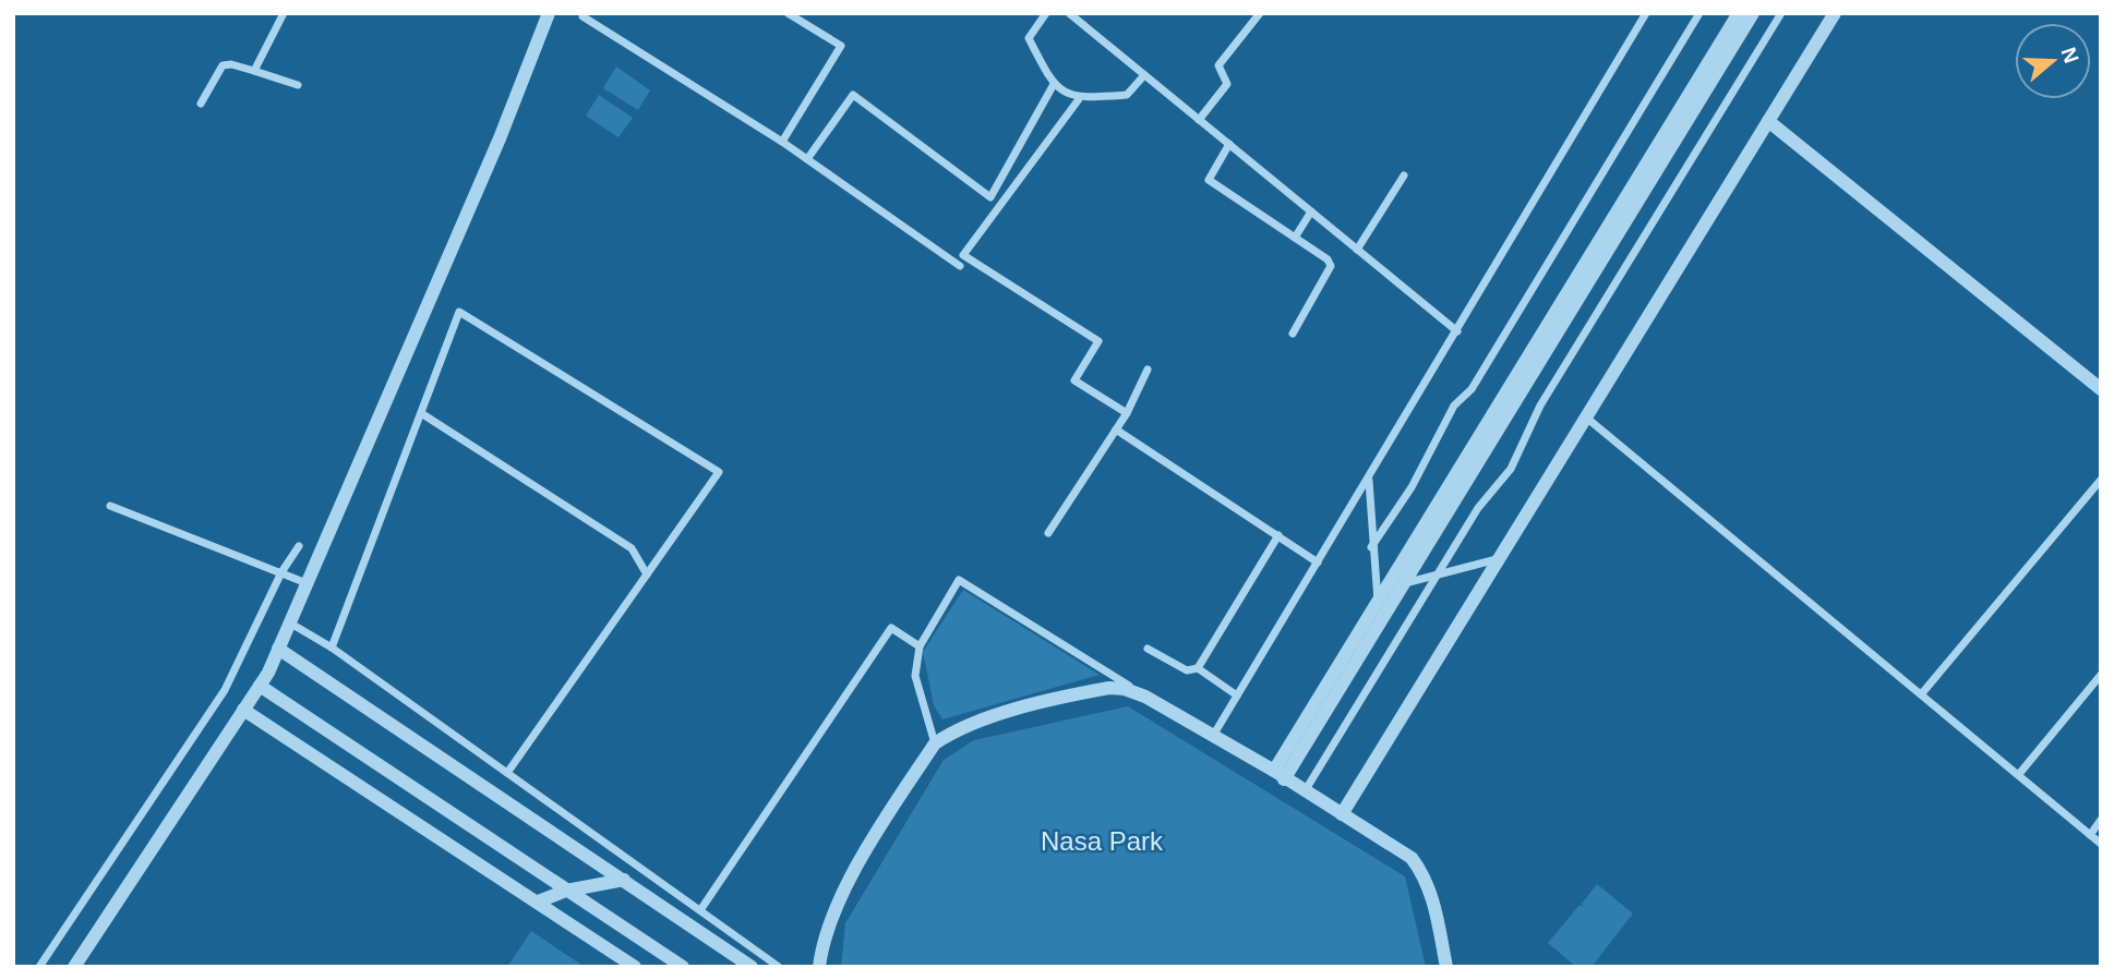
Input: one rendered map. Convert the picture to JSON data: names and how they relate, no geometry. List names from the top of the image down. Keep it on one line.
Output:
{"parks":["Nasa Park"],"north":"right"}
